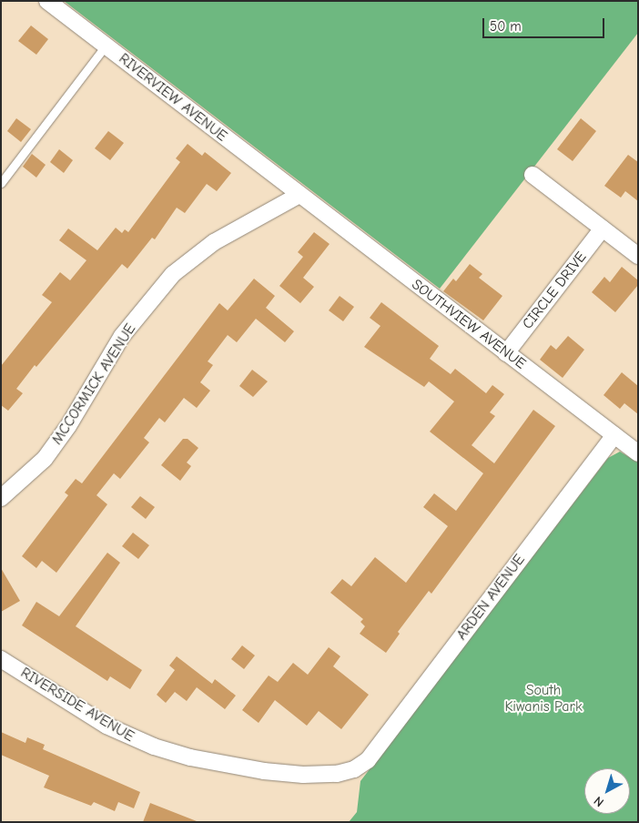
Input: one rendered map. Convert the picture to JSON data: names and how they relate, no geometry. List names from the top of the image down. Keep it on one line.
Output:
{"streets":{"street":["RIVERVIEW AVENUE","CIRCLE DRIVE","SOUTHVIEW AVENUE","MCCORMICK AVENUE","ARDEN AVENUE","RIVERSIDE AVENUE"]},"crossings":[["RIVERVIEW AVENUE","SOUTHVIEW AVENUE"],["RIVERVIEW AVENUE","MCCORMICK AVENUE"],["CIRCLE DRIVE","SOUTHVIEW AVENUE"],["SOUTHVIEW AVENUE","MCCORMICK AVENUE"],["SOUTHVIEW AVENUE","ARDEN AVENUE"],["ARDEN AVENUE","RIVERSIDE AVENUE"]],"parks":["South Kiwanis Park"],"scale_bar":"50 m","north":"bottom left"}
